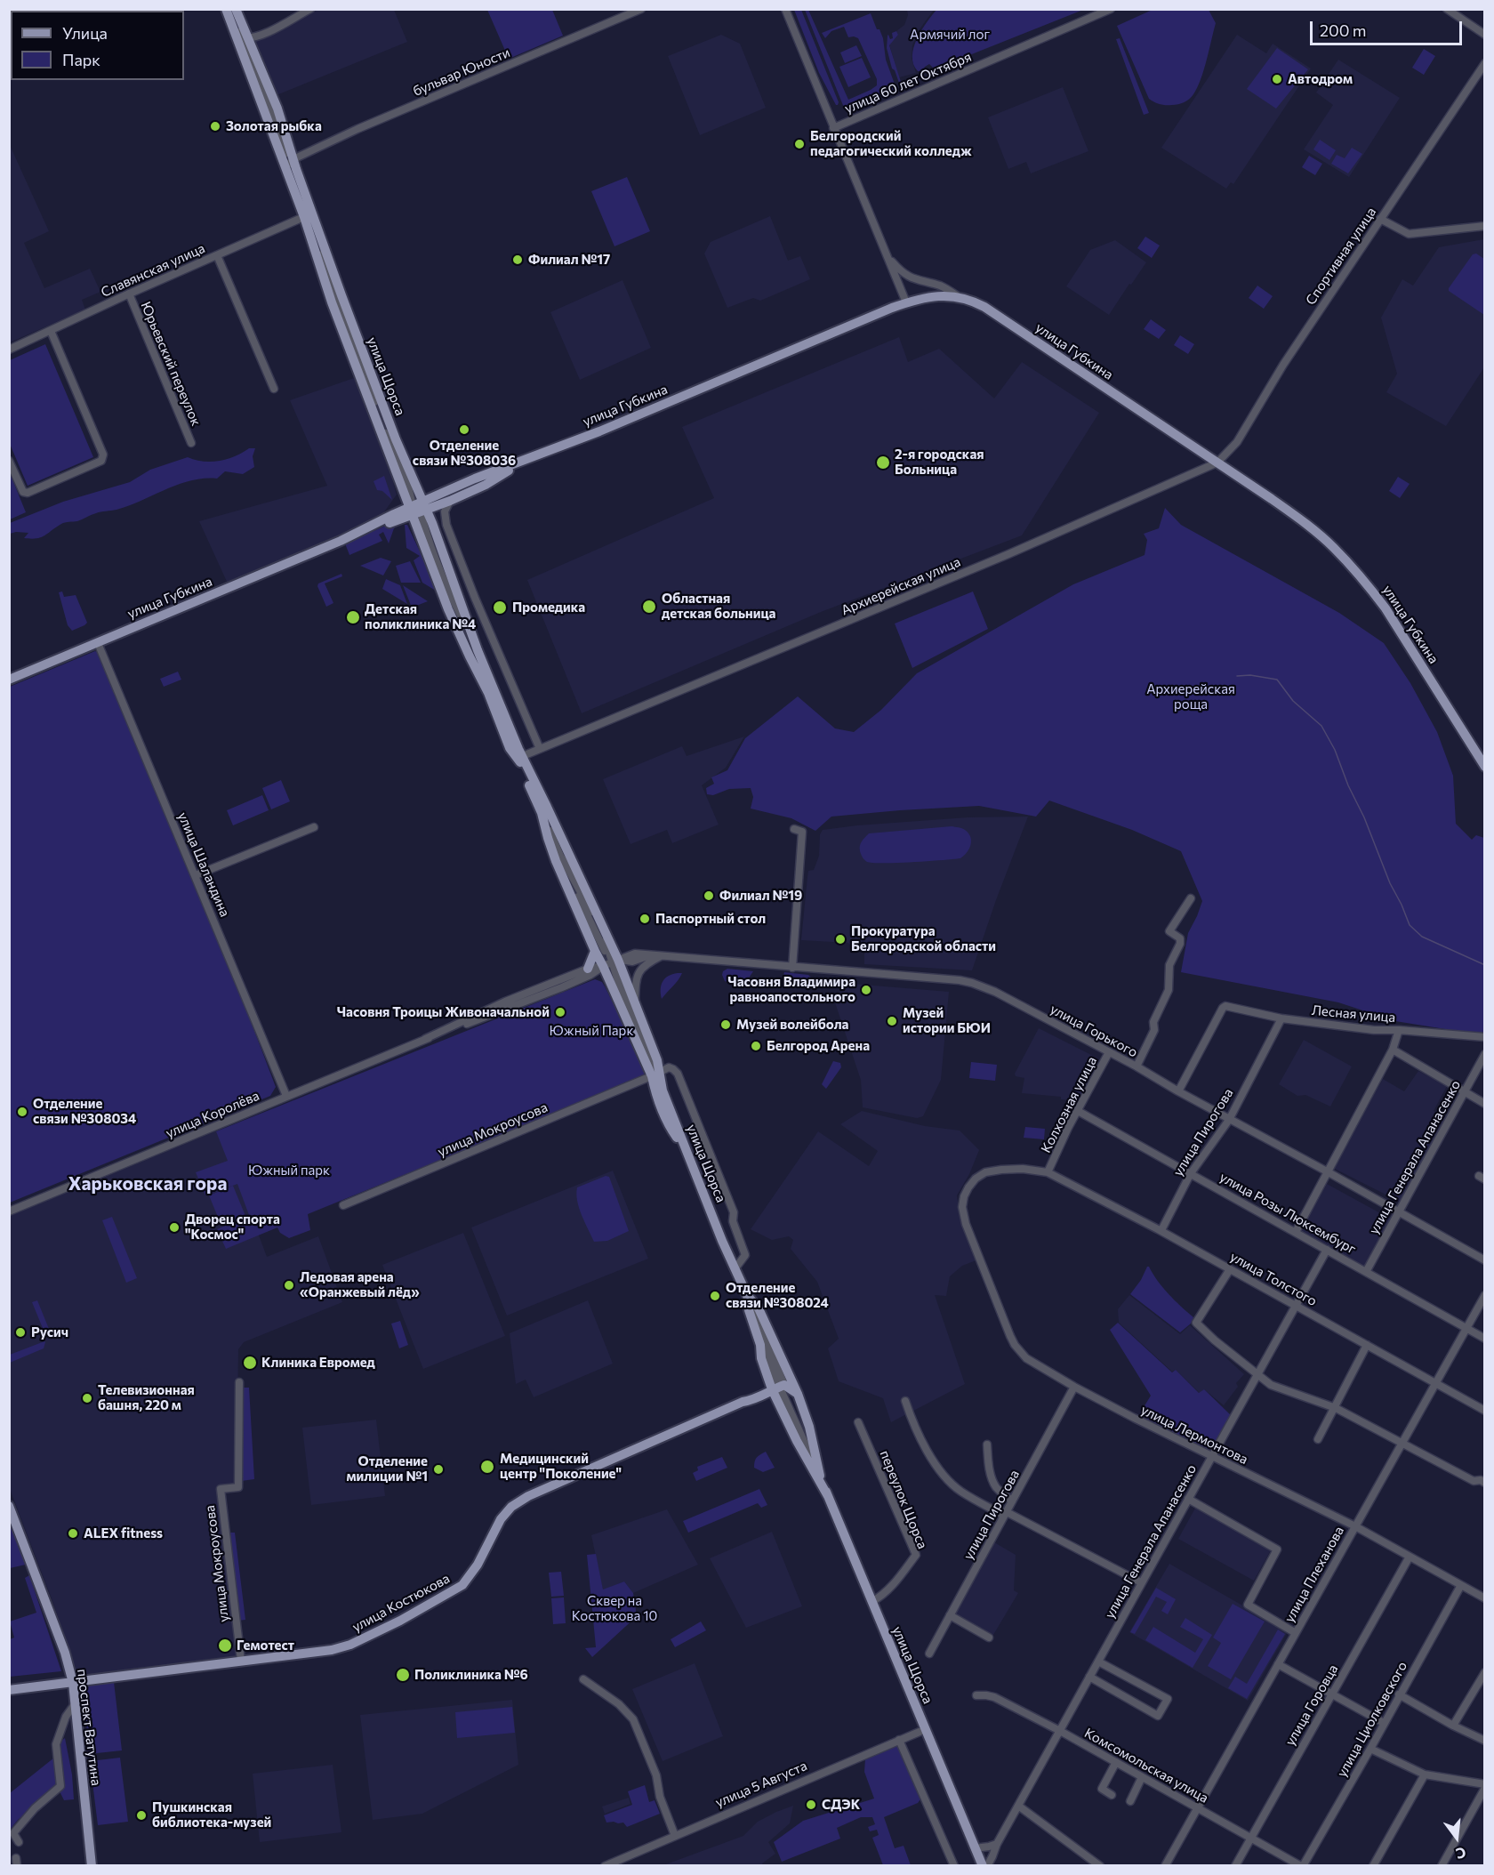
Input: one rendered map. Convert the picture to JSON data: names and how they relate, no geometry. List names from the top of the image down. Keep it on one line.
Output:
{"streets":{"main road":["улица Губкина","улица Щорса","улица Костюкова","проспект Ватутина"],"street":["бульвар Юности","улица 60 лет Октября","Спортивная улица","Славянская улица","Юрьевский переулок","Архиерейская улица","улица Шаландина","Лесная улица","улица Горького","Колхозная улица","улица Королёва","улица Мокроусова","улица Пирогова","улица Генерала Апанасенко","улица Розы Люксембург","улица Толстого","улица Лермонтова","переулок Щорса","улица Плеханова","улица Горовца","улица Циолковского","Комсомольская улица","улица 5 Августа"]},"crossings":[["бульвар Юности","улица Щорса"],["Спортивная улица","улица Губкина"],["Спортивная улица","Архиерейская улица"],["Славянская улица","Юрьевский переулок"],["Славянская улица","улица Щорса"],["улица Губкина","улица Щорса"],["улица Губкина","Архиерейская улица"],["улица Губкина","улица Шаландина"],["улица Щорса","Архиерейская улица"],["улица Щорса","улица Горького"],["улица Щорса","улица Королёва"],["улица Щорса","улица Мокроусова"],["улица Щорса","улица Генерала Апанасенко"],["улица Щорса","переулок Щорса"],["улица Щорса","улица Костюкова"],["улица Щорса","улица 5 Августа"],["улица Шаландина","улица Королёва"],["Лесная улица","улица Горького"],["Лесная улица","улица Пирогова"],["улица Горького","Колхозная улица"],["улица Горького","улица Королёва"],["улица Горького","улица Пирогова"],["улица Горького","улица Генерала Апанасенко"],["Колхозная улица","улица Розы Люксембург"],["Колхозная улица","улица Толстого"],["Колхозная улица","улица Лермонтова"],["улица Мокроусова","улица Костюкова"],["улица Пирогова","улица Розы Люксембург"],["улица Пирогова","улица Толстого"],["улица Пирогова","улица Лермонтова"],["улица Генерала Апанасенко","улица Розы Люксембург"],["улица Генерала Апанасенко","улица Толстого"],["улица Генерала Апанасенко","улица Лермонтова"],["улица Генерала Апанасенко","Комсомольская улица"],["улица Розы Люксембург","улица Плеханова"],["улица Толстого","улица Плеханова"],["улица Лермонтова","улица Плеханова"],["улица Лермонтова","улица Горовца"],["улица Лермонтова","улица Циолковского"],["улица Плеханова","Комсомольская улица"],["улица Костюкова","проспект Ватутина"],["улица Горовца","Комсомольская улица"],["улица Циолковского","Комсомольская улица"]],"districts":["Харьковская гора"],"parks":["Армячий лог","Архиерейская роща","Южный Парк","Южный парк","Сквер на Костюкова 10"],"places":["Автодром","Золотая рыбка","Белгородский педагогический колледж","Филиал №17","Отделение связи №308036","2-я городская Больница","Областная детская больница","Промедика","Детская поликлиника №4","Филиал №19","Паспортный стол","Прокуратура Белгородской области","Часовня Владимира равноапостольного","Часовня Троицы Живоначальной","Музей истории БЮИ","Музей волейбола","Белгород Арена","Отделение связи №308034","Дворец спорта \"Космос\"","Ледовая арена «Оранжевый лёд»","Отделение связи №308024","Русич","Клиника Евромед","Телевизионная башня, 220 м","Медицинский центр \"Поколение\"","Отделение милиции №1","ALEX fitness","Гемотест","Поликлиника №6","СДЭК","Пушкинская библиотека-музей"],"legend":["Улица","Парк"],"scale_bar":"200 m","north":"bottom"}
